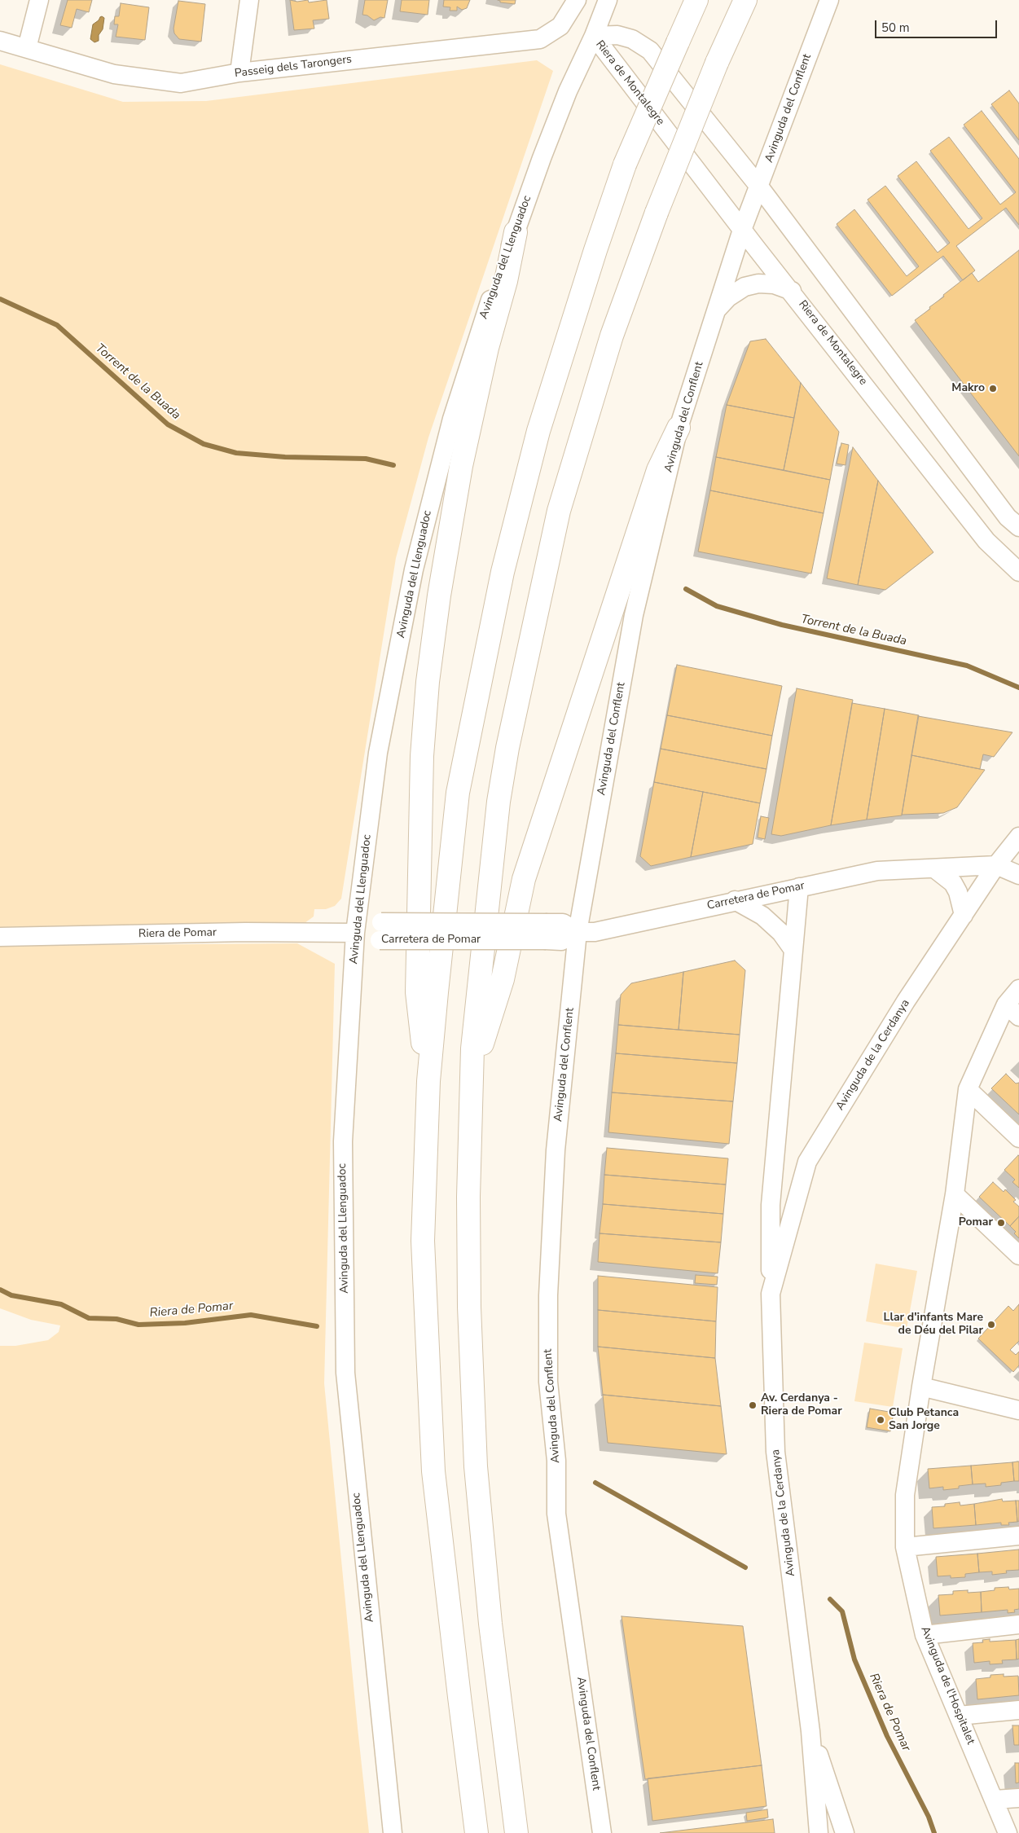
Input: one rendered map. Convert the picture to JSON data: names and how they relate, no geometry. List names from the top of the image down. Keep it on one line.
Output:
{"streets":{"street":["Passeig dels Tarongers","Riera de Montalegre","Avinguda del Conflent","Avinguda del Llenguadoc","Carretera de Pomar","Riera de Pomar","Avinguda de la Cerdanya","Avinguda de l'Hospitalet"]},"crossings":[["Riera de Montalegre","Avinguda del Conflent"],["Riera de Montalegre","Avinguda del Llenguadoc"],["Avinguda del Conflent","Carretera de Pomar"],["Avinguda del Llenguadoc","Carretera de Pomar"],["Avinguda del Llenguadoc","Riera de Pomar"],["Carretera de Pomar","Riera de Pomar"],["Carretera de Pomar","Avinguda de la Cerdanya"]],"water":["Torrent de la Buada","Riera de Pomar"],"places":["Makro","Pomar","Llar d'infants Mare de Déu del Pilar","Av. Cerdanya - Riera de Pomar","Club Petanca San Jorge"],"scale_bar":"50 m"}
